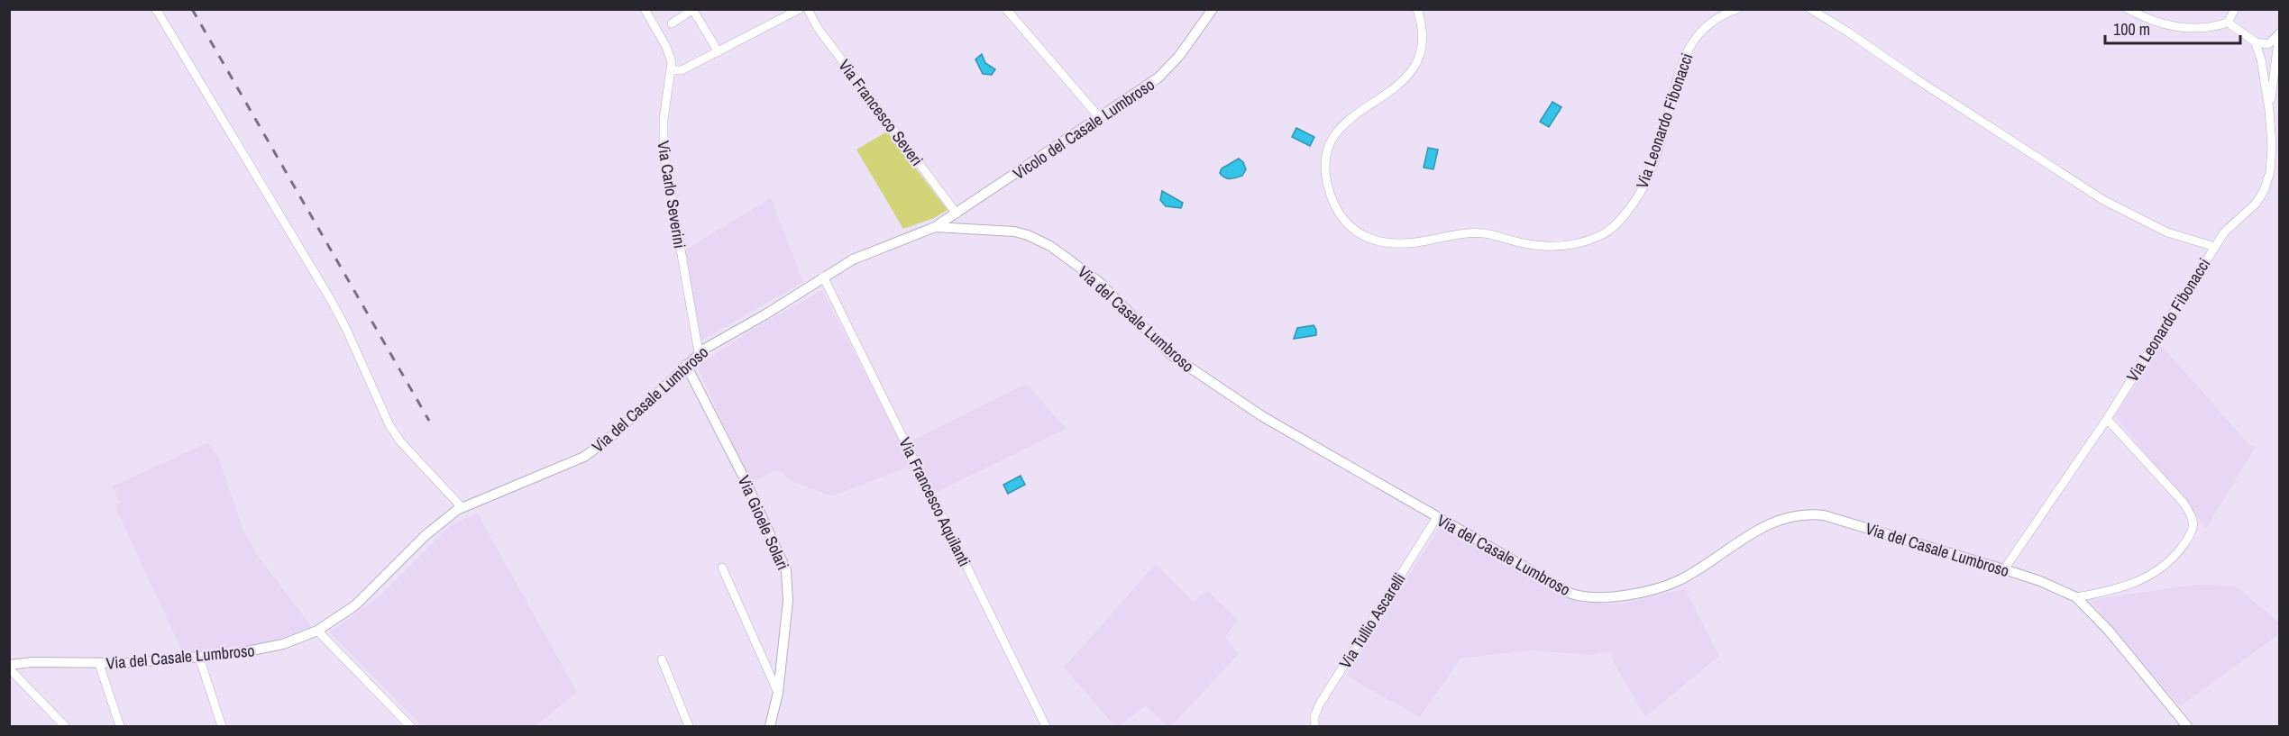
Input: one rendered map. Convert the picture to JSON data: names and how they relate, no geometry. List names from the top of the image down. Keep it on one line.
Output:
{"streets":{"street":["Via Francesco Severi","Via Leonardo Fibonacci","Vicolo del Casale Lumbroso","Via Carlo Severini","Via del Casale Lumbroso","Via Francesco Aquilanti","Via Gioele Solari","Via Tullio Ascarelli"]},"crossings":[["Via Francesco Severi","Vicolo del Casale Lumbroso"],["Via Leonardo Fibonacci","Via del Casale Lumbroso"],["Vicolo del Casale Lumbroso","Via del Casale Lumbroso"],["Via Carlo Severini","Via del Casale Lumbroso"],["Via del Casale Lumbroso","Via Francesco Aquilanti"],["Via del Casale Lumbroso","Via Gioele Solari"],["Via del Casale Lumbroso","Via Tullio Ascarelli"]],"scale_bar":"100 m"}
